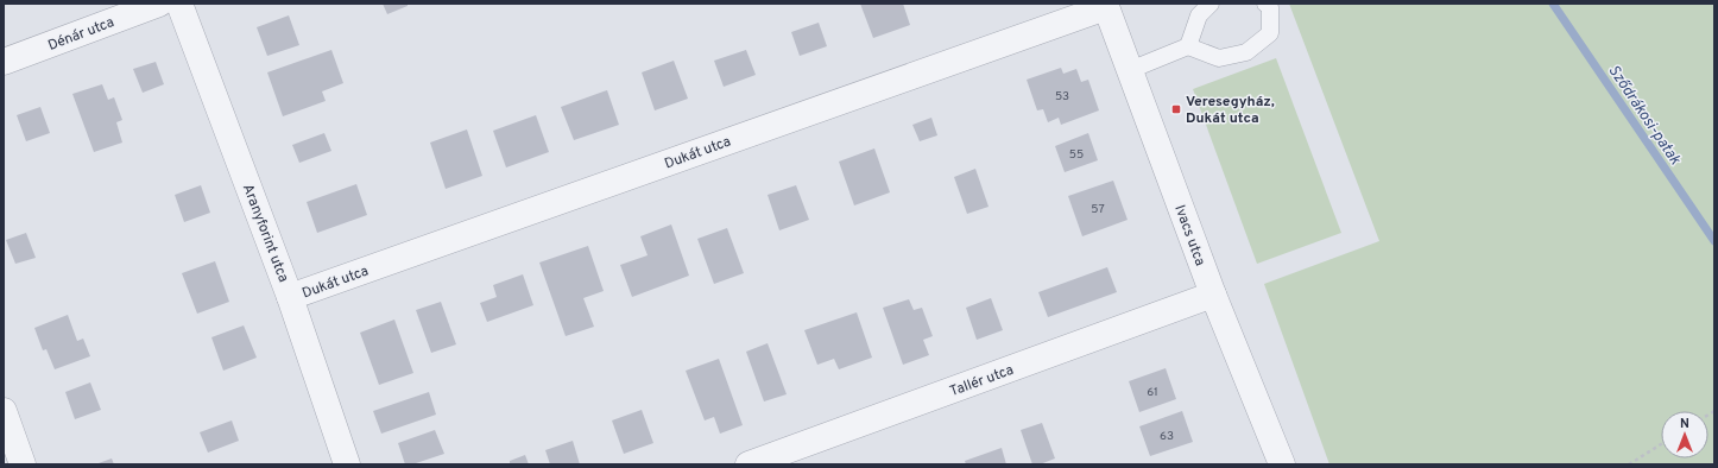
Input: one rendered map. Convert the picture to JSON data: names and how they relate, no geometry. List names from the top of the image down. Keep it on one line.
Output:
{"streets":{"street":["Dénár utca","Dukát utca","Aranyforint utca","Ivacs utca","Tallér utca"]},"crossings":[["Dukát utca","Aranyforint utca"],["Dukát utca","Ivacs utca"],["Ivacs utca","Tallér utca"]],"water":["Sződrákosi-patak"],"places":{"transit":["Veresegyház, Dukát utca"]},"house_numbers":["53","55","57","61","63"],"north":"top"}
